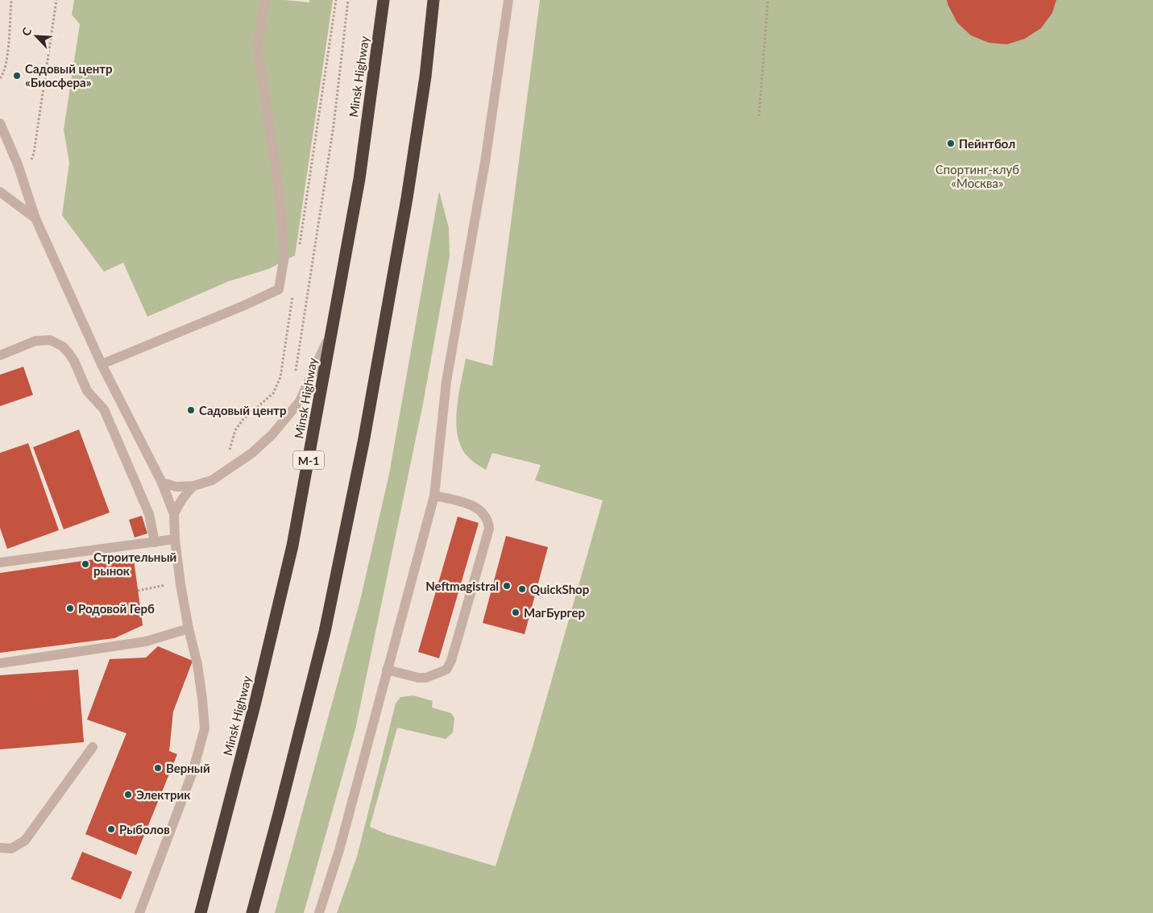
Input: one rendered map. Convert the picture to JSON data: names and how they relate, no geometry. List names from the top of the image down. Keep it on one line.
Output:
{"streets":{"highway":["Minsk Highway","М-1"]},"parks":["Спортинг-клуб «Москва»"],"places":["Садовый центр «Биосфера»","Пейнтбол","Садовый центр","Строительный рынок","Neftmagistral","QuickShop","Родовой Герб","МагБургер","Верный","Электрик","Рыболов"],"north":"top left"}
